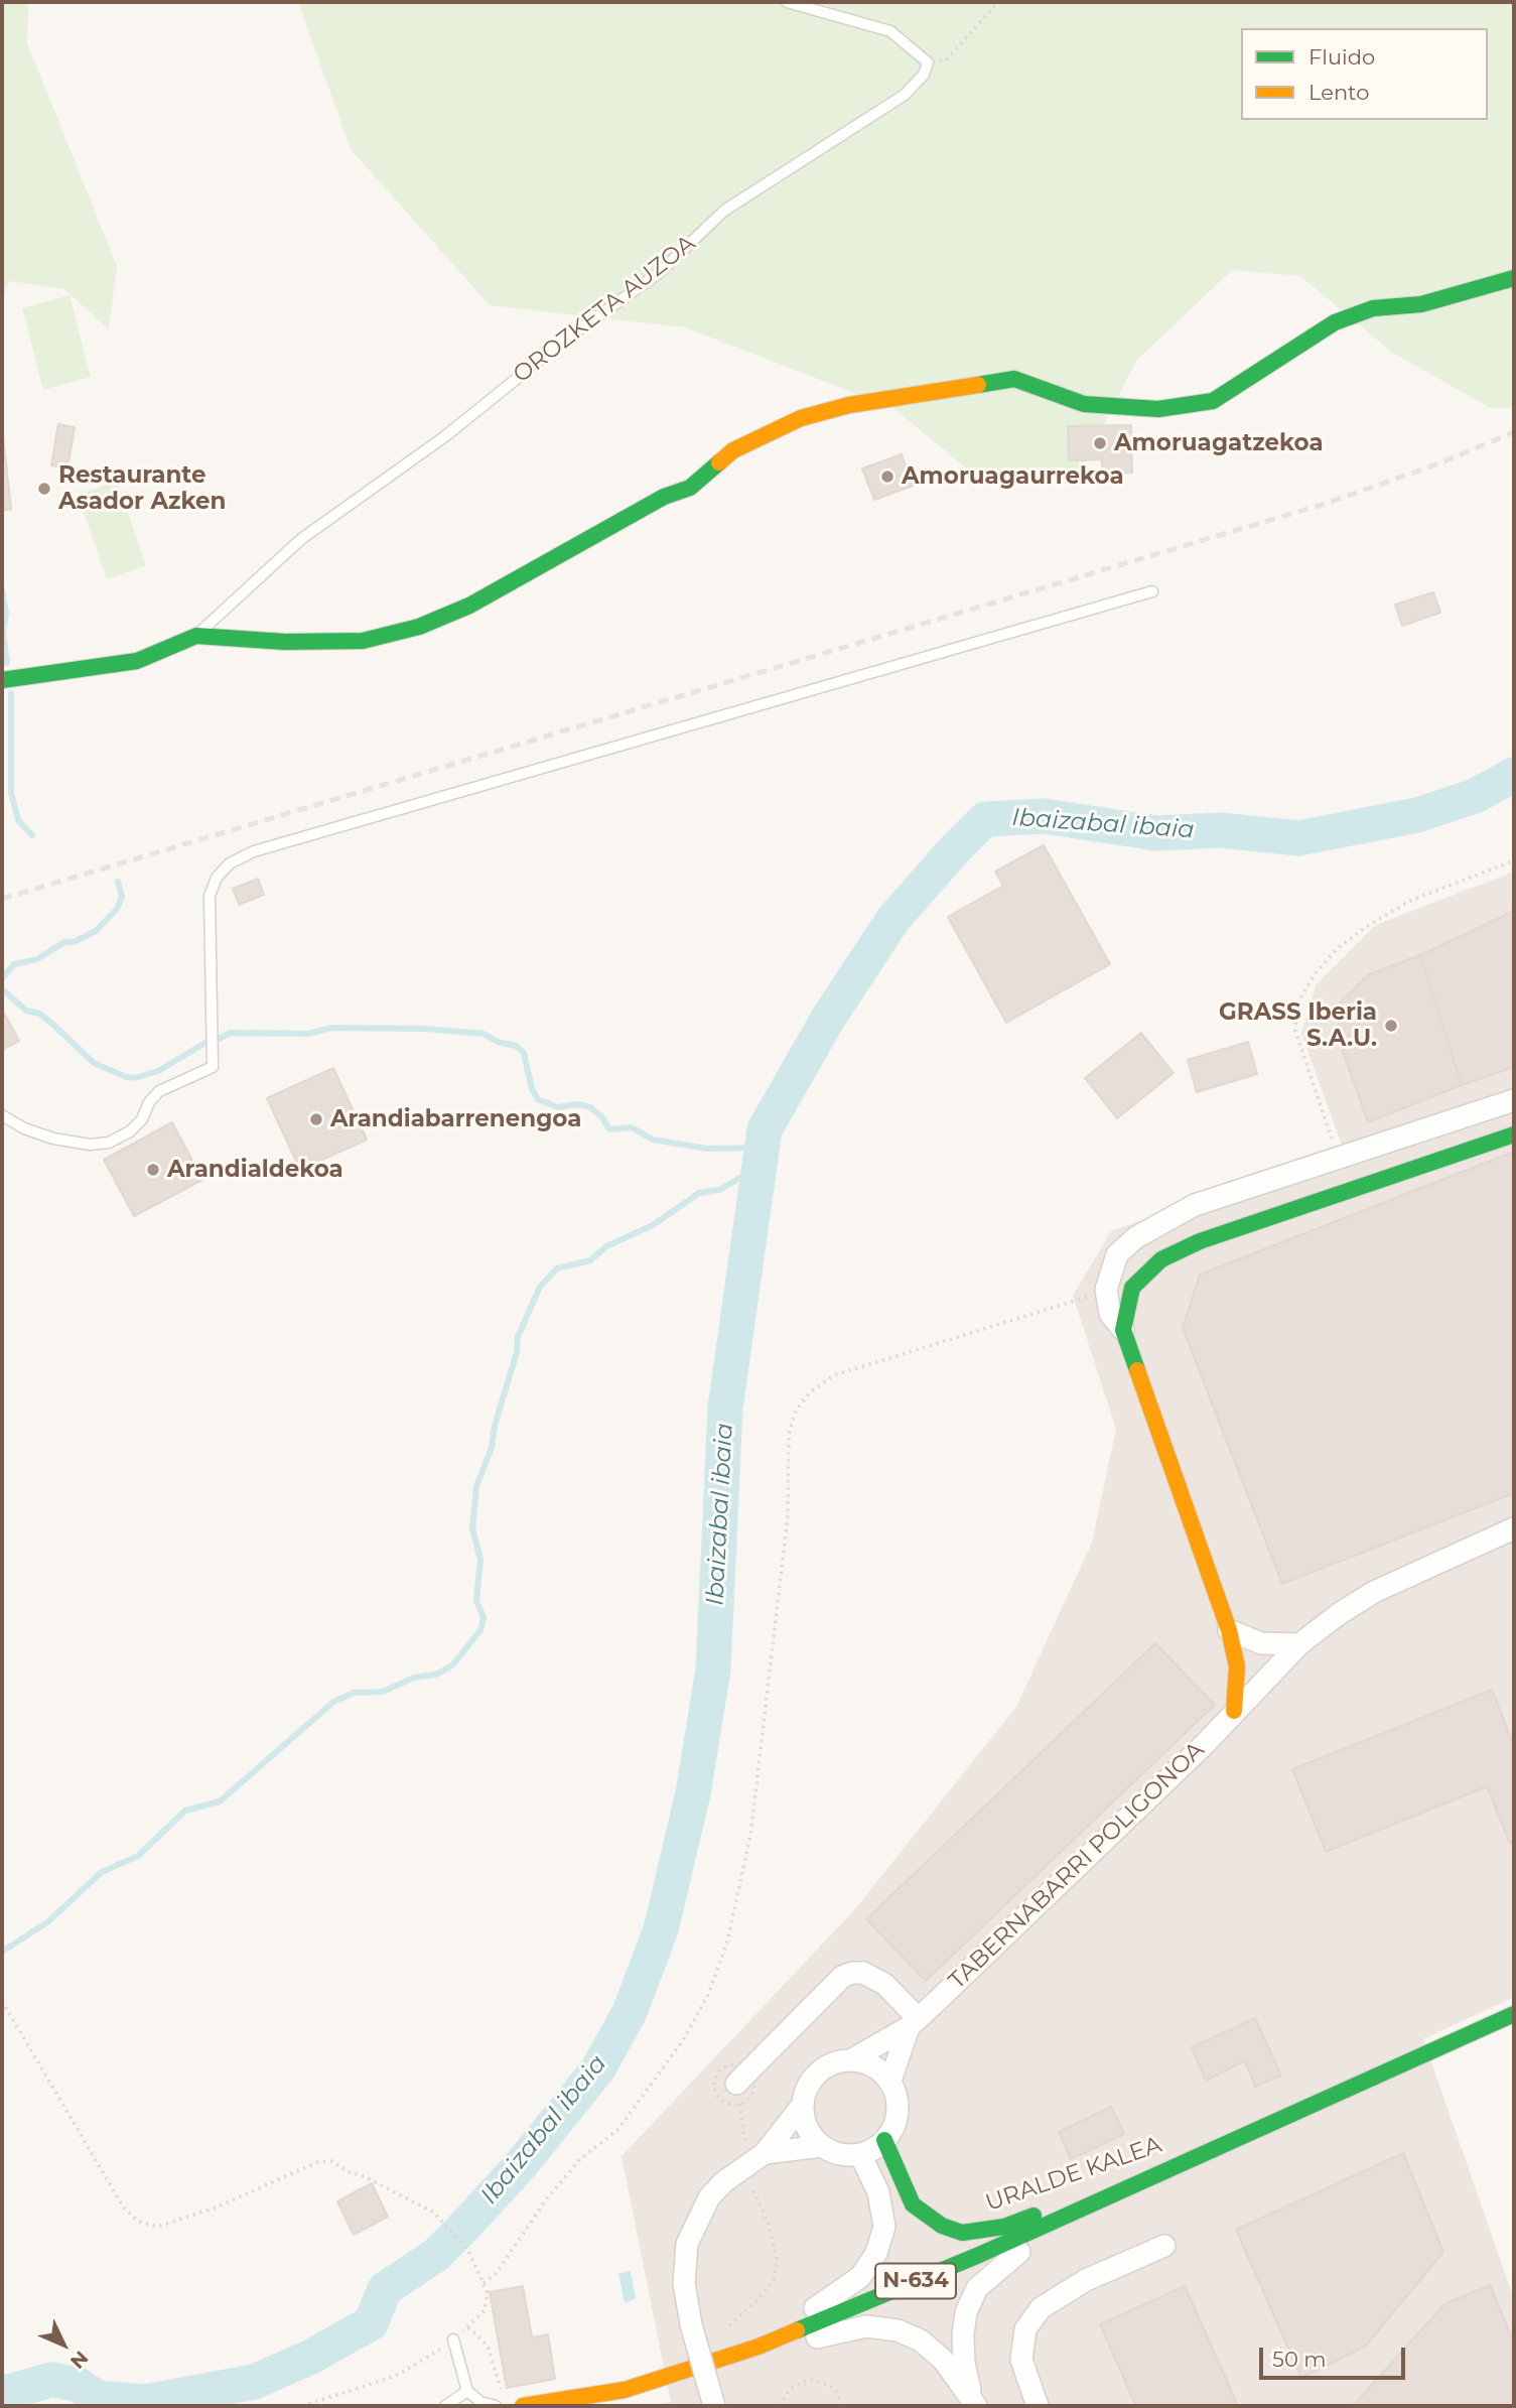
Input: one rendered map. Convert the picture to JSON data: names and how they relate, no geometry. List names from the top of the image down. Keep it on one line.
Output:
{"streets":{"main road":["URALDE KALEA","N-634"],"street":["TABERNABARRI POLIGONOA"],"lane":["OROZKETA AUZOA"]},"crossings":[["URALDE KALEA","N-634"]],"water":["Ibaizabal ibaia"],"places":["Amoruagatzekoa","Amoruagaurrekoa","Restaurante Asador Azken","GRASS Iberia S.A.U.","Arandiabarrenengoa","Arandialdekoa"],"legend":["Fluido","Lento"],"scale_bar":"50 m","north":"bottom right"}
